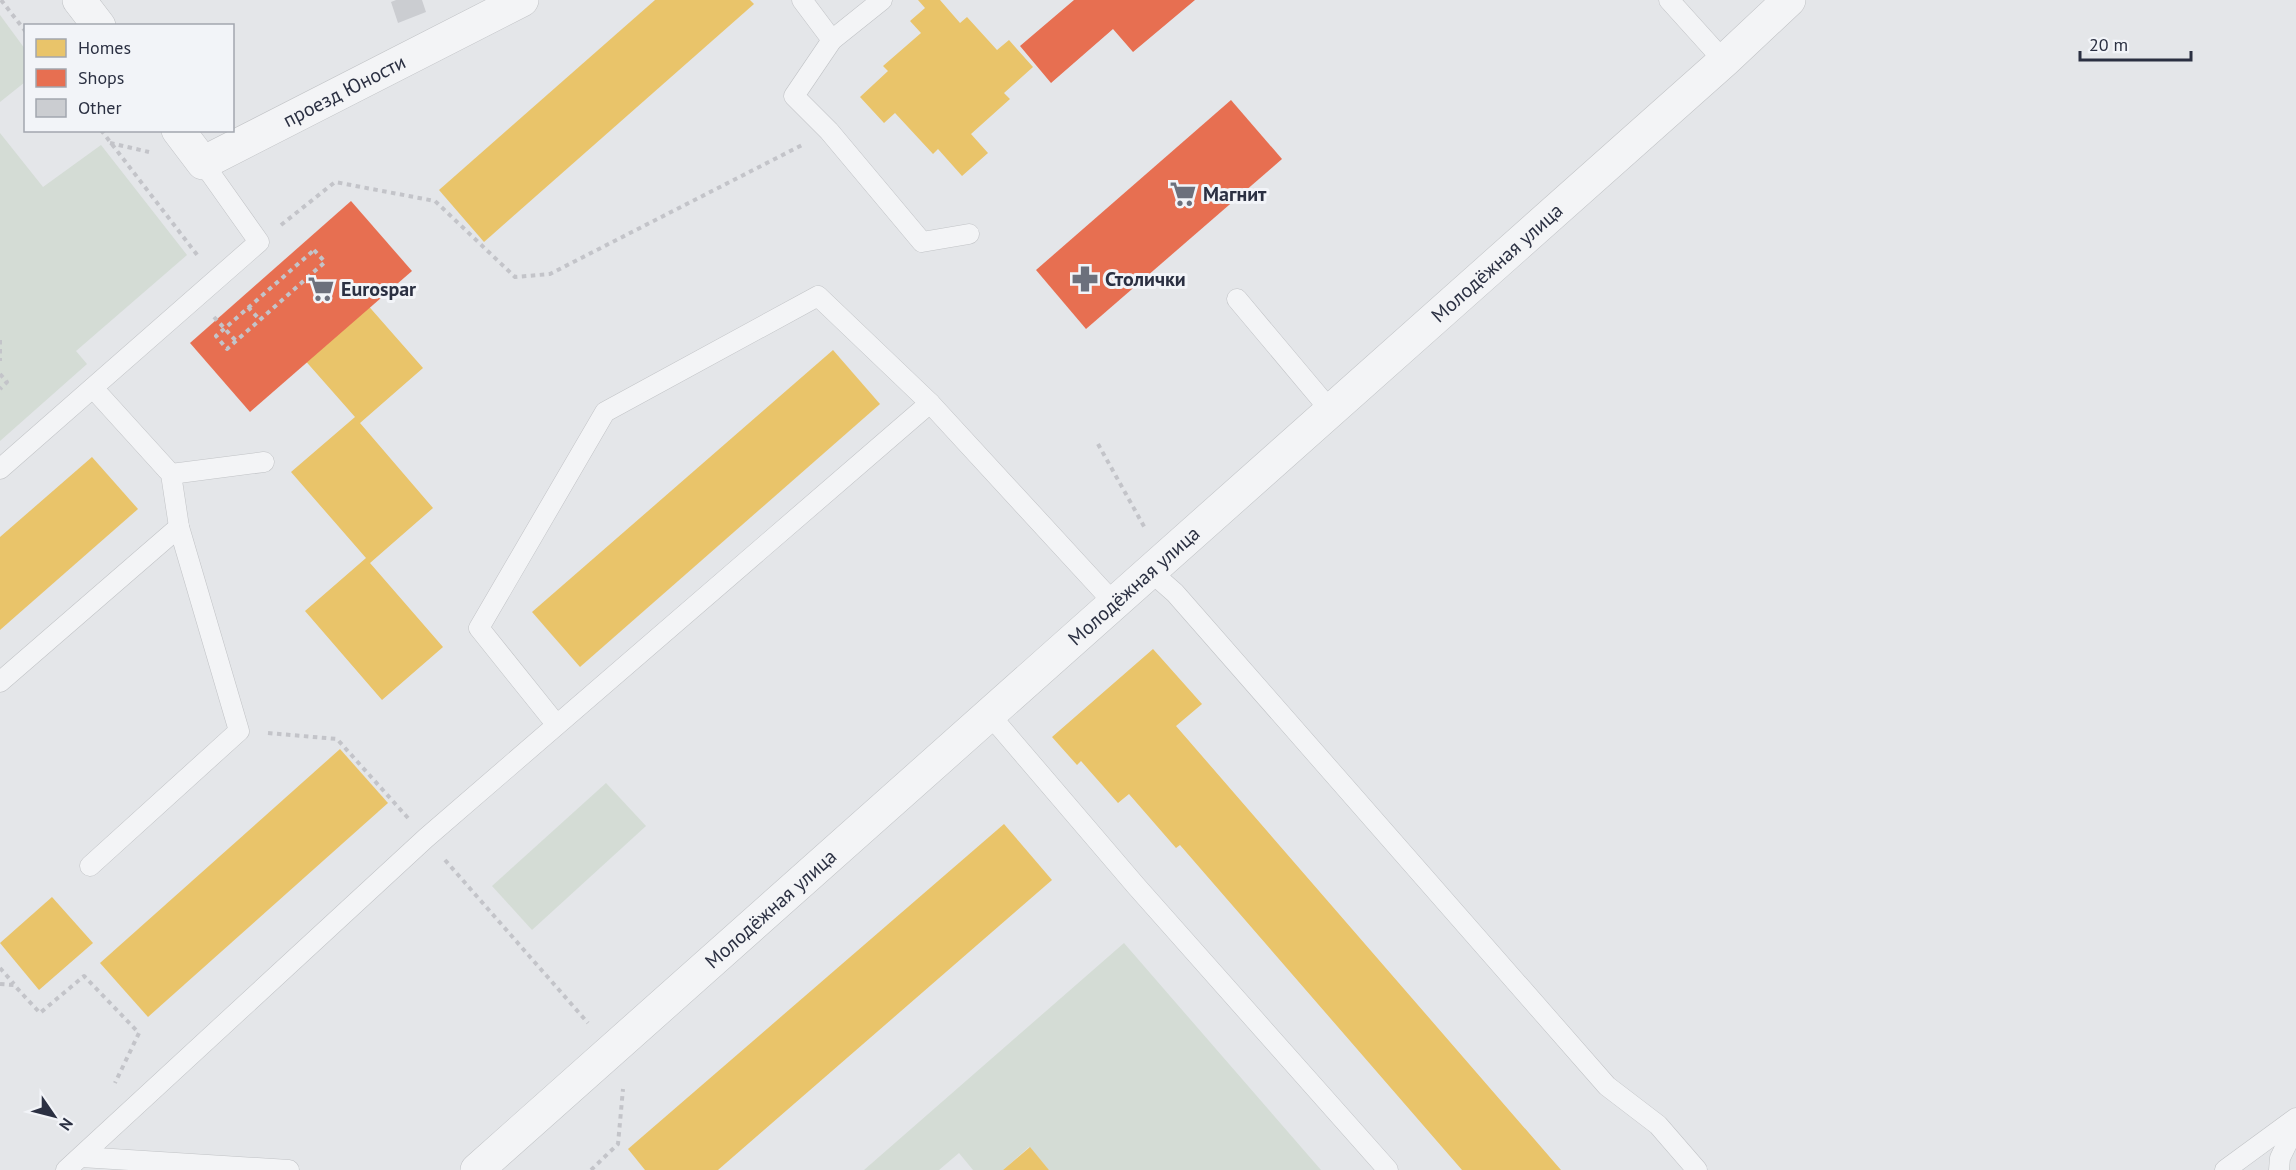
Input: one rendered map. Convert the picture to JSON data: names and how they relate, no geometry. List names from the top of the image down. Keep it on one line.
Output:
{"streets":{"street":["проезд Юности","Молодёжная улица"]},"places":{"supermarket":["Магнит","Eurospar"],"pharmacy":["Столички"]},"legend":["Homes","Shops","Other"],"scale_bar":"20 m","north":"bottom right"}
